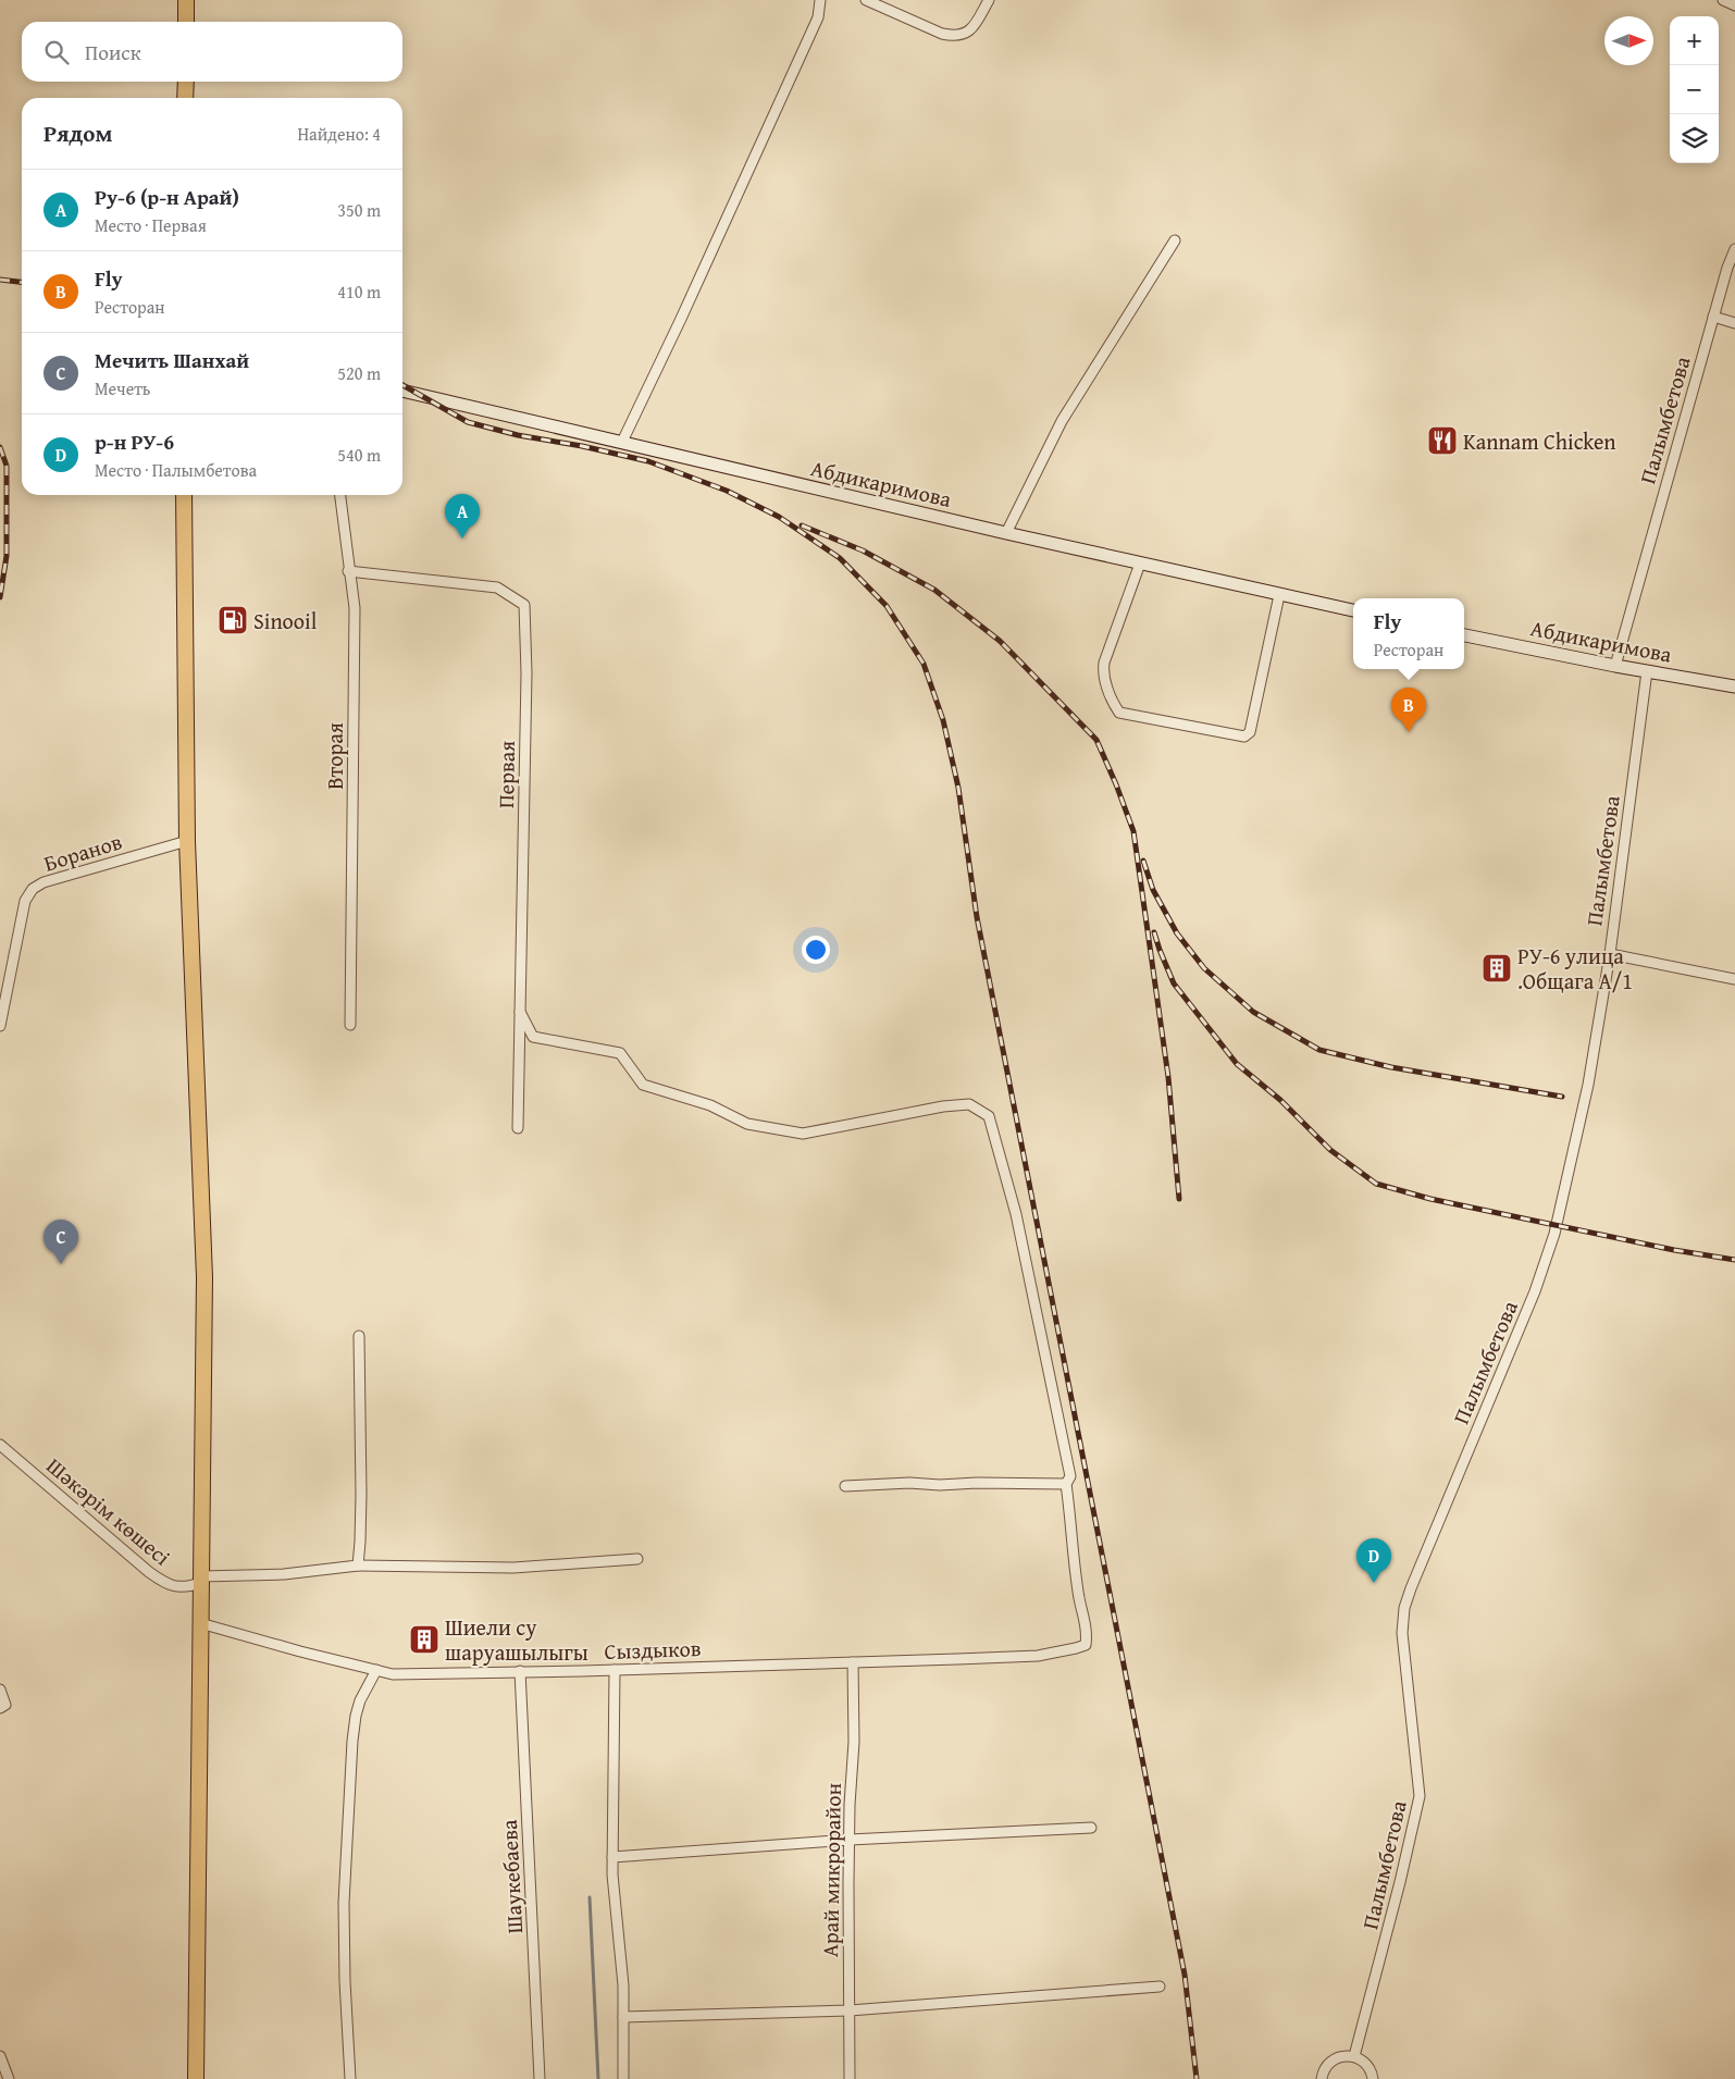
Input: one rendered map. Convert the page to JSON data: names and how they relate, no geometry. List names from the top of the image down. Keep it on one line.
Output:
{"streets":{"main road":["Абдикаримова"],"street":["Палымбетова","Вторая","Первая","Боранов","Шәкәрім көшесі","Сыздыков","Арай микрорайон","Шаукебаева"]},"crossings":[["Палымбетова","Абдикаримова"],["Вторая","Первая"],["Сыздыков","Арай микрорайон"],["Сыздыков","Шаукебаева"]],"places":{"restaurant":["Kannam Chicken"],"fuel station":["Sinooil"],"building":["РУ-6 улица .Общага А/1","Шиели су шаруашылыгы"]},"north":"right","page":{"map_buttons":["+","−"],"search":"Поиск","heading":["Рядом","Найдено: 4"],"list":[{"mark":"A","name":"Ру-6 (р-н Арай)","note":"Место · Первая","value":"350 m"},{"mark":"B","name":"Fly","note":"Ресторан","value":"410 m"},{"mark":"C","name":"Мечить Шанхай","note":"Мечеть","value":"520 m"},{"mark":"D","name":"р-н РУ-6","note":"Место · Палымбетова","value":"540 m"}],"pins":["A","B","C","D"],"popup":["Fly","Ресторан"]}}
